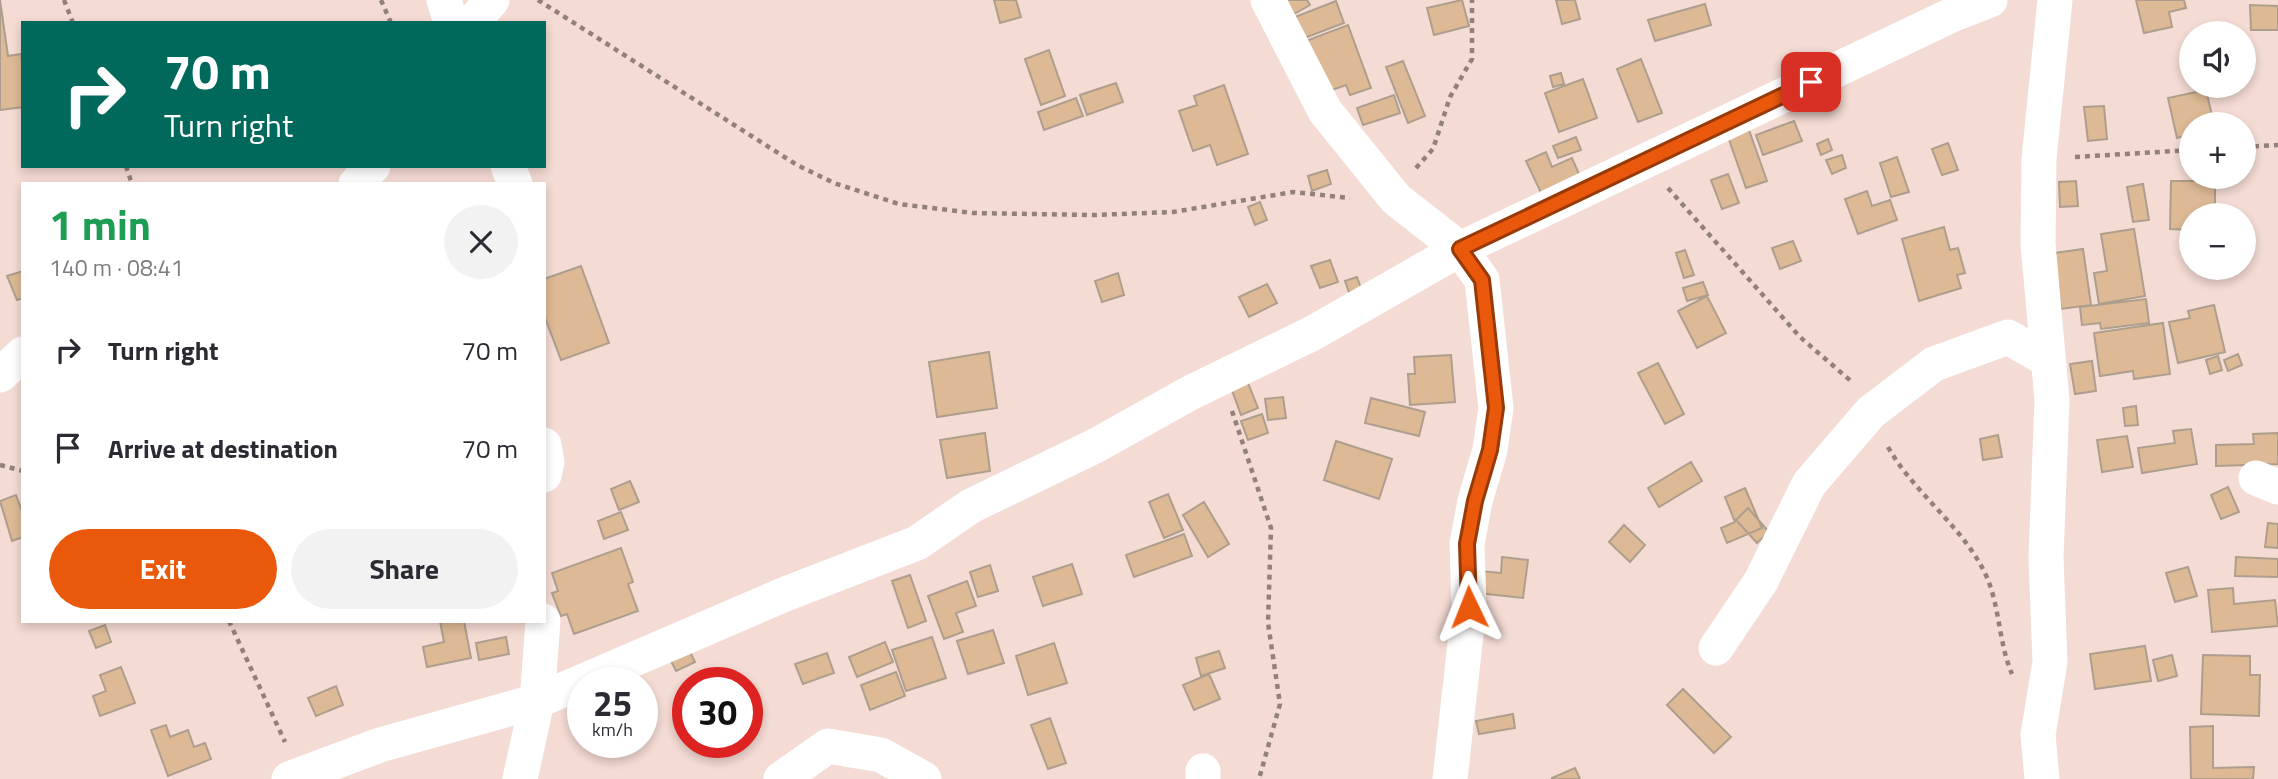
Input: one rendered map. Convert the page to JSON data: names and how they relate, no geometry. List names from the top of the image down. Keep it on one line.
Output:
{"page":{"map_buttons":["+","−"],"turn":["70 m","Turn right"],"heading":["1 min","140 m · 08:41"],"list":[{"name":"Turn right","value":"70 m"},{"name":"Arrive at destination","value":"70 m"}],"buttons":["Exit","Share"],"speed":"25 km/h","limit":"30"}}
